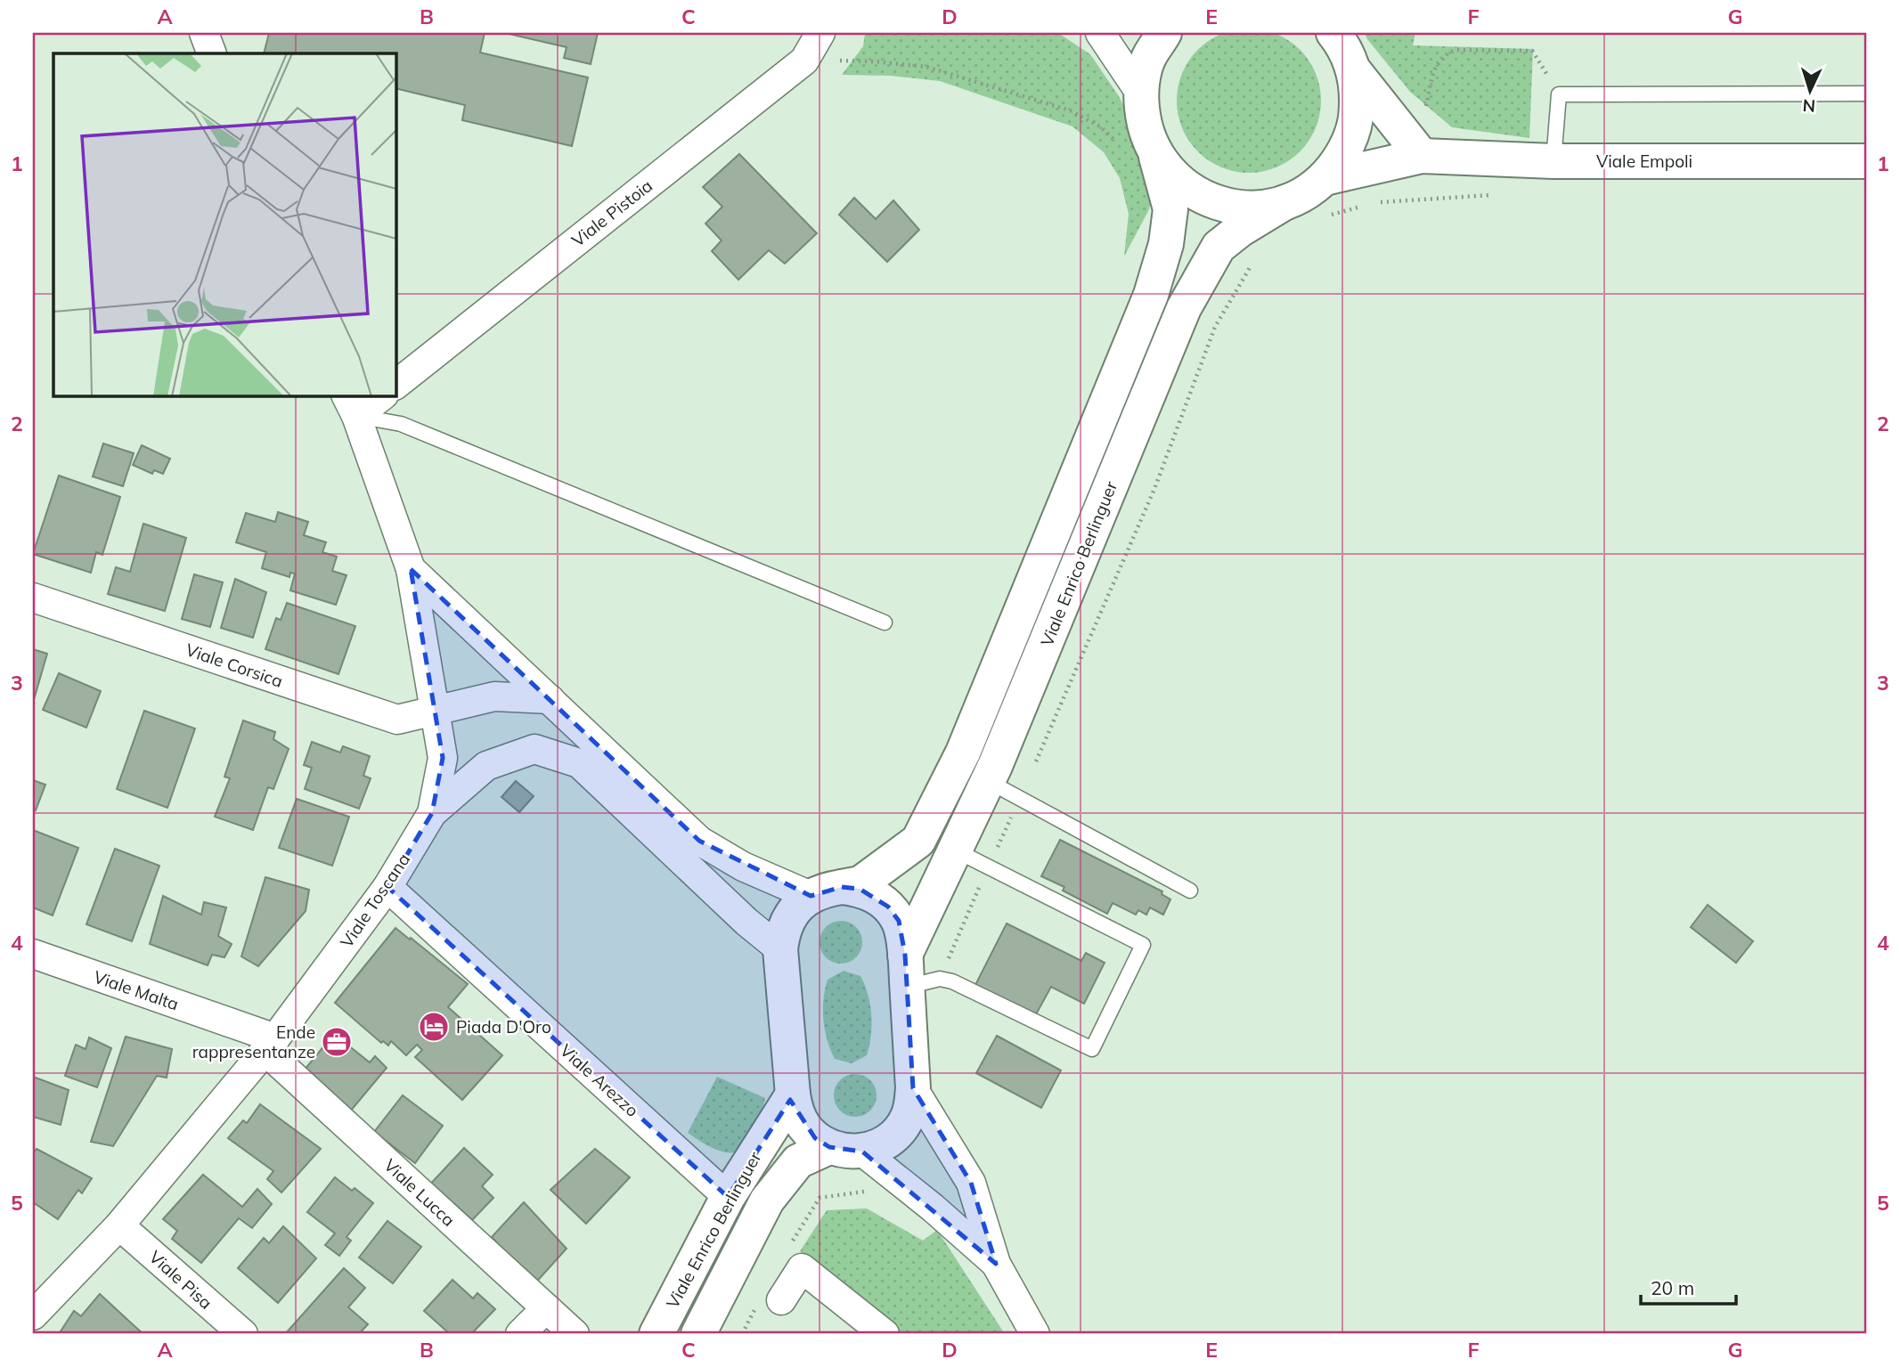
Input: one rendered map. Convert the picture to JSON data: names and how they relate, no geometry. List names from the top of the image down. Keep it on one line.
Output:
{"streets":{"main road":["Viale Empoli","Viale Enrico Berlinguer"],"street":["Viale Pistoia","Viale Corsica","Viale Toscana","Viale Malta","Viale Arezzo","Viale Lucca","Viale Pisa"]},"crossings":[["Viale Empoli","Viale Enrico Berlinguer"],["Viale Enrico Berlinguer","Viale Arezzo"],["Viale Corsica","Viale Toscana"],["Viale Toscana","Viale Malta"],["Viale Toscana","Viale Arezzo"],["Viale Toscana","Viale Lucca"],["Viale Toscana","Viale Pisa"],["Viale Malta","Viale Lucca"]],"places":{"hotel":["Piada D'Oro"],"office":["Ende rappresentanze"]},"scale_bar":"20 m","north":"bottom","grid":{"columns":["A","B","C","D","E","F","G"],"rows":["1","2","3","4","5"]}}
